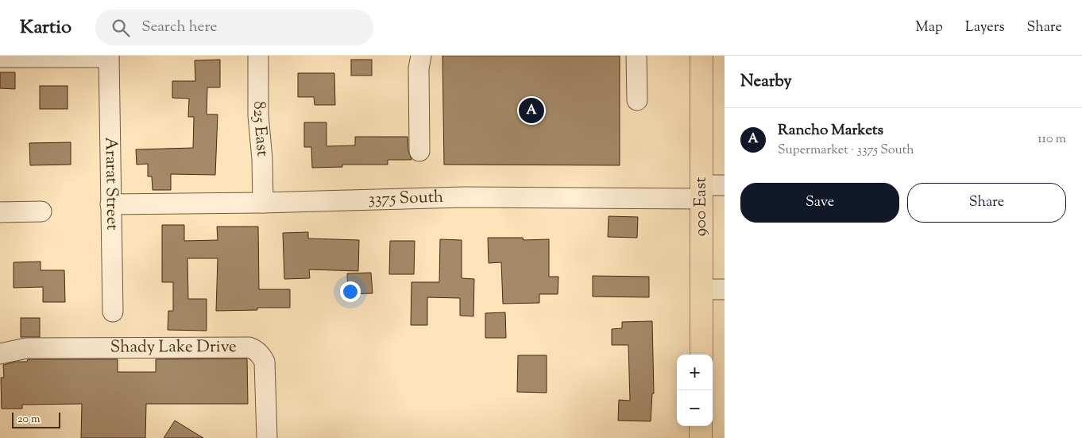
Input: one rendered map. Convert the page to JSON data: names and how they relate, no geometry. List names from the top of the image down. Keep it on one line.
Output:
{"streets":{"main road":["900 East"],"street":["825 East","Ararat Street","3375 South","Shady Lake Drive"]},"crossings":[["825 East","3375 South"],["Ararat Street","3375 South"],["3375 South","900 East"]],"scale_bar":"20 m","page":{"header":"Kartio","search":"Search here","nav":["Map","Layers","Share"],"heading":"Nearby","pins":"A","list":[{"mark":"A","name":"Rancho Markets","note":"Supermarket · 3375 South","value":"110 m"}],"buttons":["Save","Share"],"map_buttons":["+","−"],"scale":"20 m"}}
